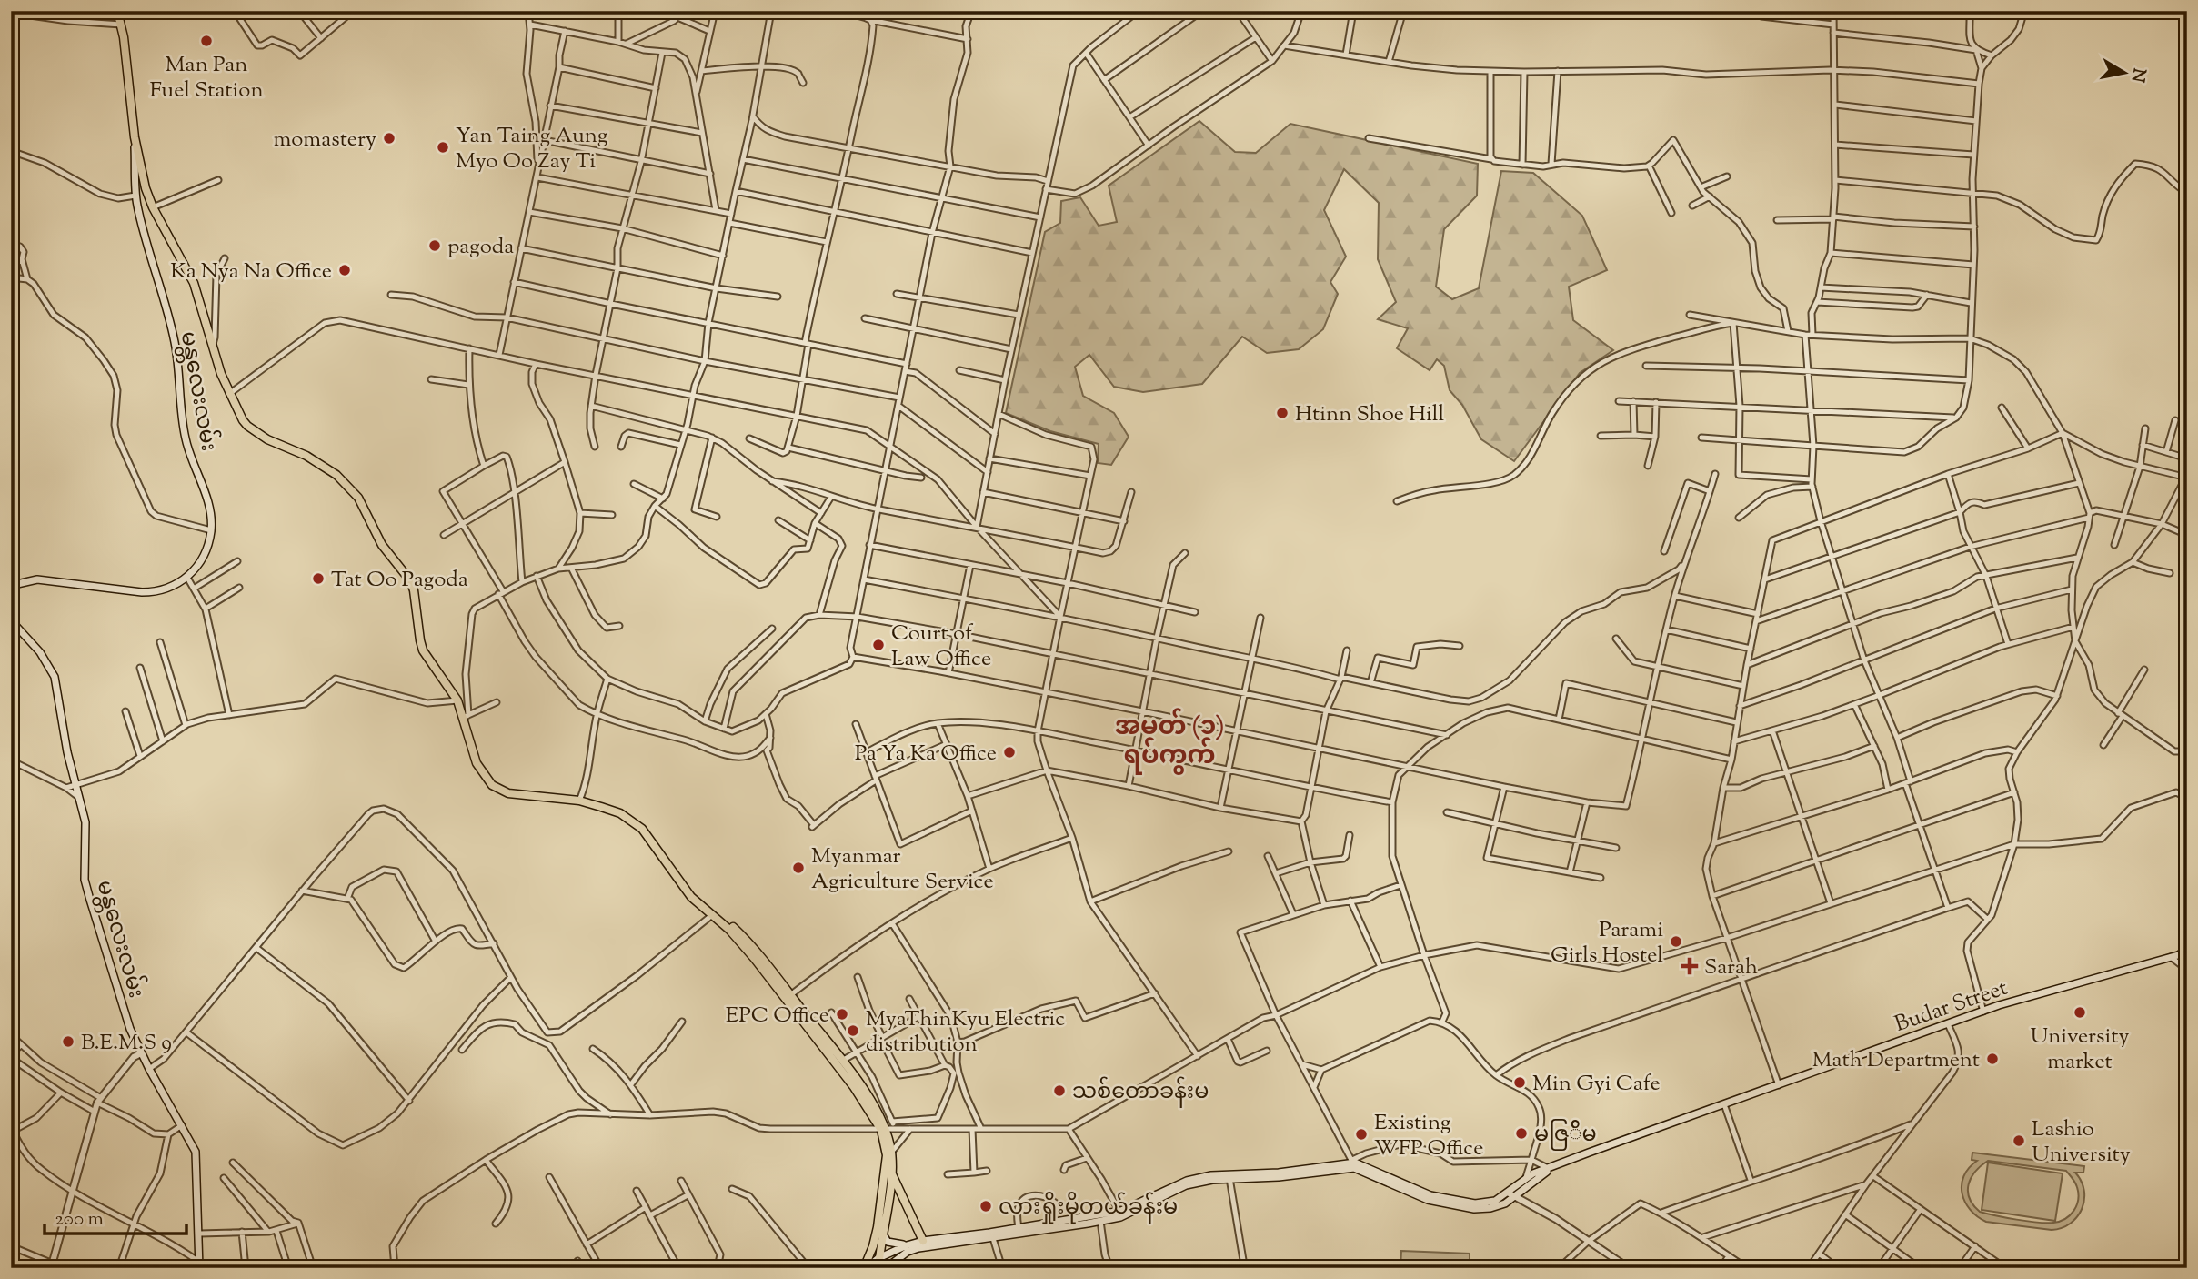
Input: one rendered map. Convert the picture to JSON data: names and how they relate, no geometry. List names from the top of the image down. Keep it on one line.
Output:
{"streets":{"main road":["မန္တလေးလမ်း","Budar Street"]},"districts":["အမှတ် (၁) ရပ်ကွက်"],"places":{"other":["Man Pan Fuel Station","momastery","Yan Taing Aung Myo Oo Zay Ti","pagoda","Ka Nya Na Office","Htinn Shoe Hill","Tat Oo Pagoda","Court of Law Office","Pa Ya Ka Office","Myanmar Agriculture Service","Parami Girls Hostel","University market","EPC Office","MyaThinKyu Electric distribution","B.E.M.S 9","Math Department","Min Gyi Cafe","သစ်တောခန်းမ","မဇြ်ိမ","Existing WFP Office","Lashio University","လားရှိုးမိုတယ်ခန်းမ"],"health":["Sarah"]},"scale_bar":"200 m","north":"right"}
